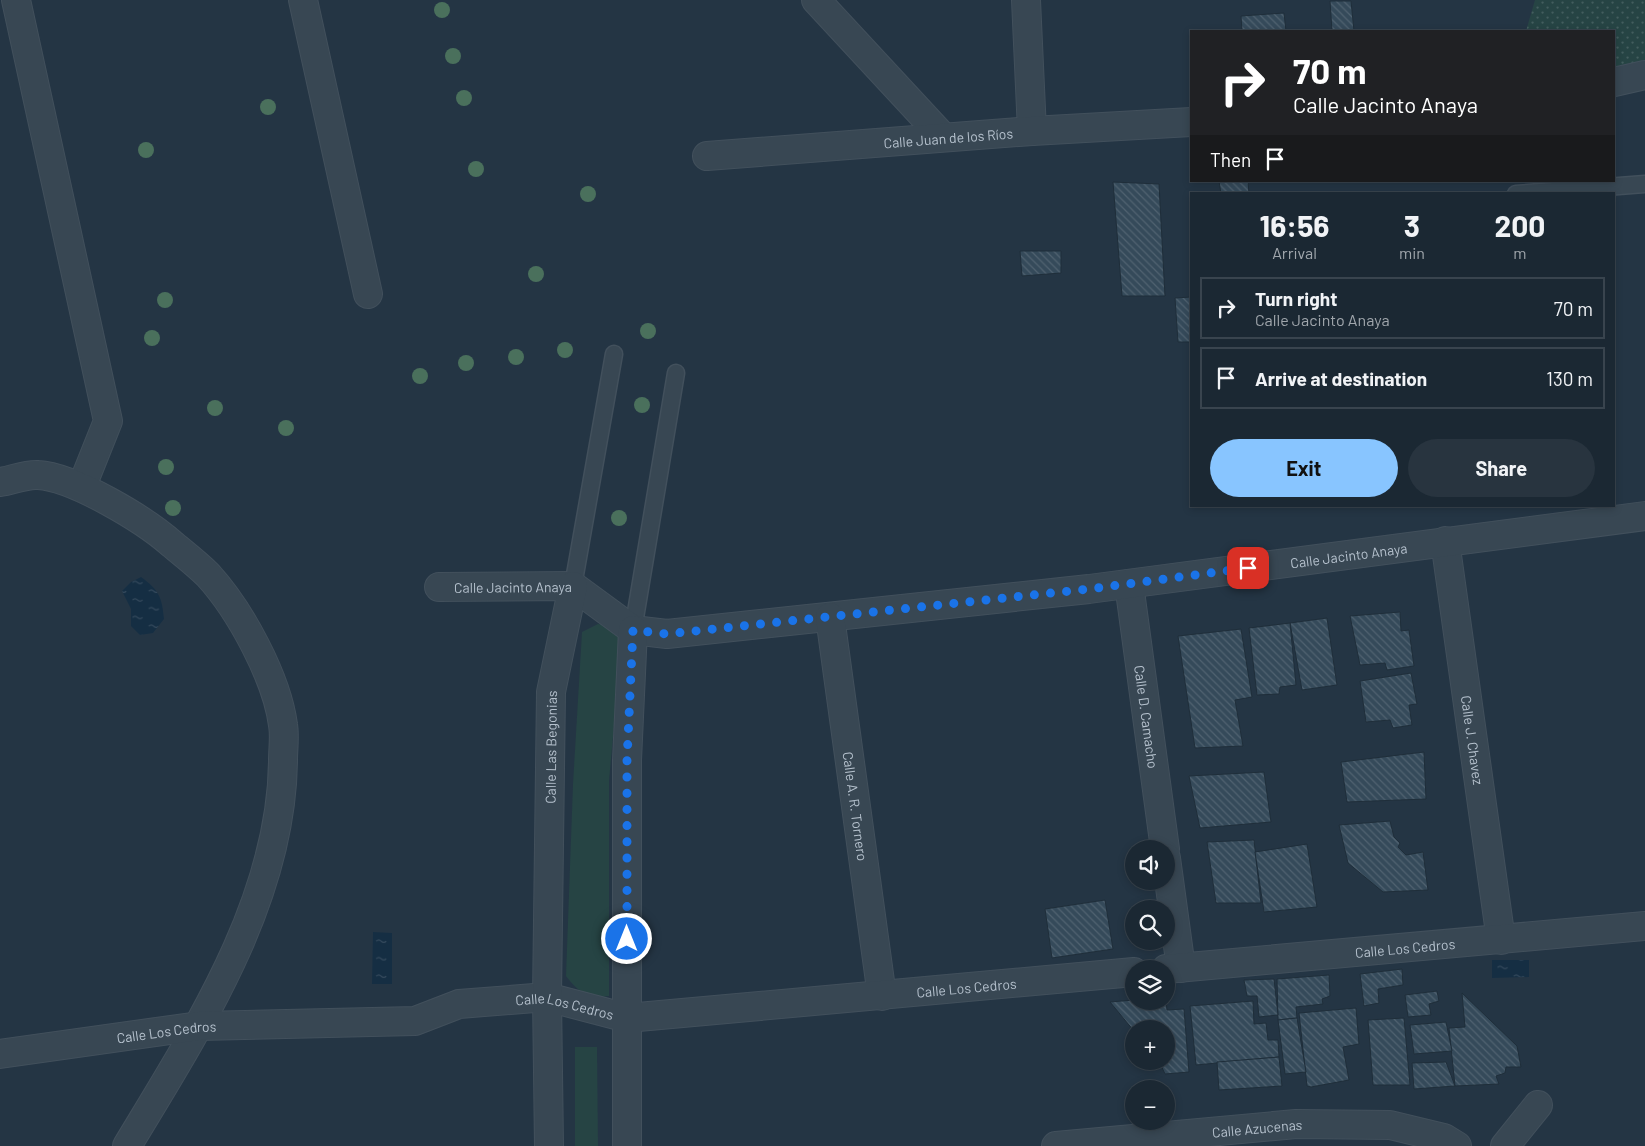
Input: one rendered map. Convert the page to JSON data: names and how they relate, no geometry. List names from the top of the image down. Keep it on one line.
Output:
{"streets":{"street":["Calle Juan de los Ríos","Calle Jacinto Anaya","Calle D. Camacho","Calle J. Chavez","Calle Las Begonias","Calle A. R. Tornero","Calle Los Cedros","Calle Azucenas"]},"crossings":[["Calle Jacinto Anaya","Calle D. Camacho"],["Calle Jacinto Anaya","Calle J. Chavez"],["Calle Jacinto Anaya","Calle Las Begonias"],["Calle Jacinto Anaya","Calle A. R. Tornero"],["Calle J. Chavez","Calle Los Cedros"],["Calle Las Begonias","Calle Los Cedros"],["Calle A. R. Tornero","Calle Los Cedros"]],"page":{"turn":["70 m","Calle Jacinto Anaya"],"then":"Then","eta":["16:56","Arrival","3","min","200","m"],"list":[{"name":"Turn right","note":"Calle Jacinto Anaya","value":"70 m"},{"name":"Arrive at destination","value":"130 m"}],"buttons":["Exit","Share"],"map_buttons":["+","−"]}}
